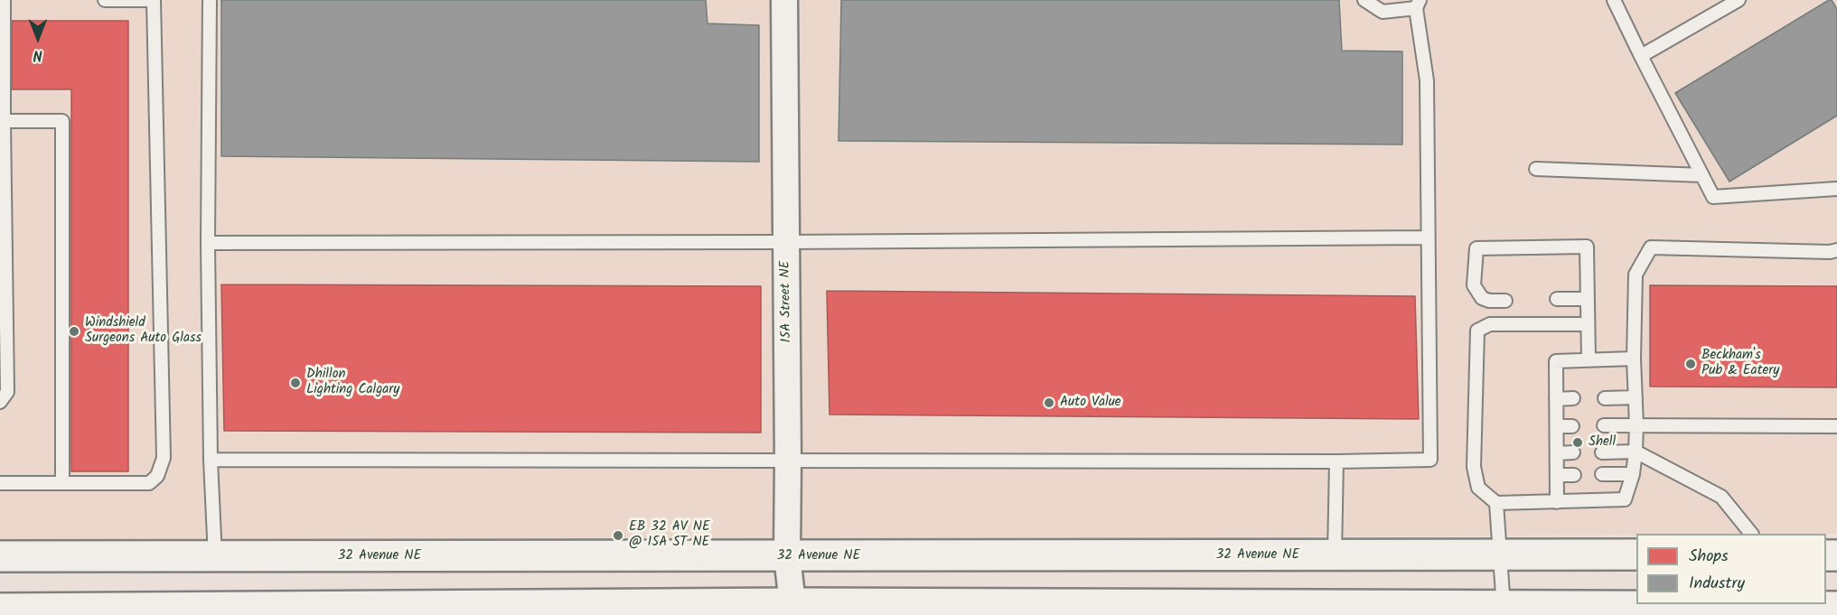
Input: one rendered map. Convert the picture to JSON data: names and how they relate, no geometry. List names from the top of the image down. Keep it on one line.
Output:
{"streets":{"main road":["32 Avenue NE"],"street":["15A Street NE"]},"crossings":[["15A Street NE","32 Avenue NE"]],"places":["Windshield Surgeons Auto Glass","Beckham's Pub & Eatery","Dhillon Lighting Calgary","Auto Value","Shell","EB 32 AV NE @ 15A ST NE"],"legend":["Shops","Industry"],"north":"bottom"}
